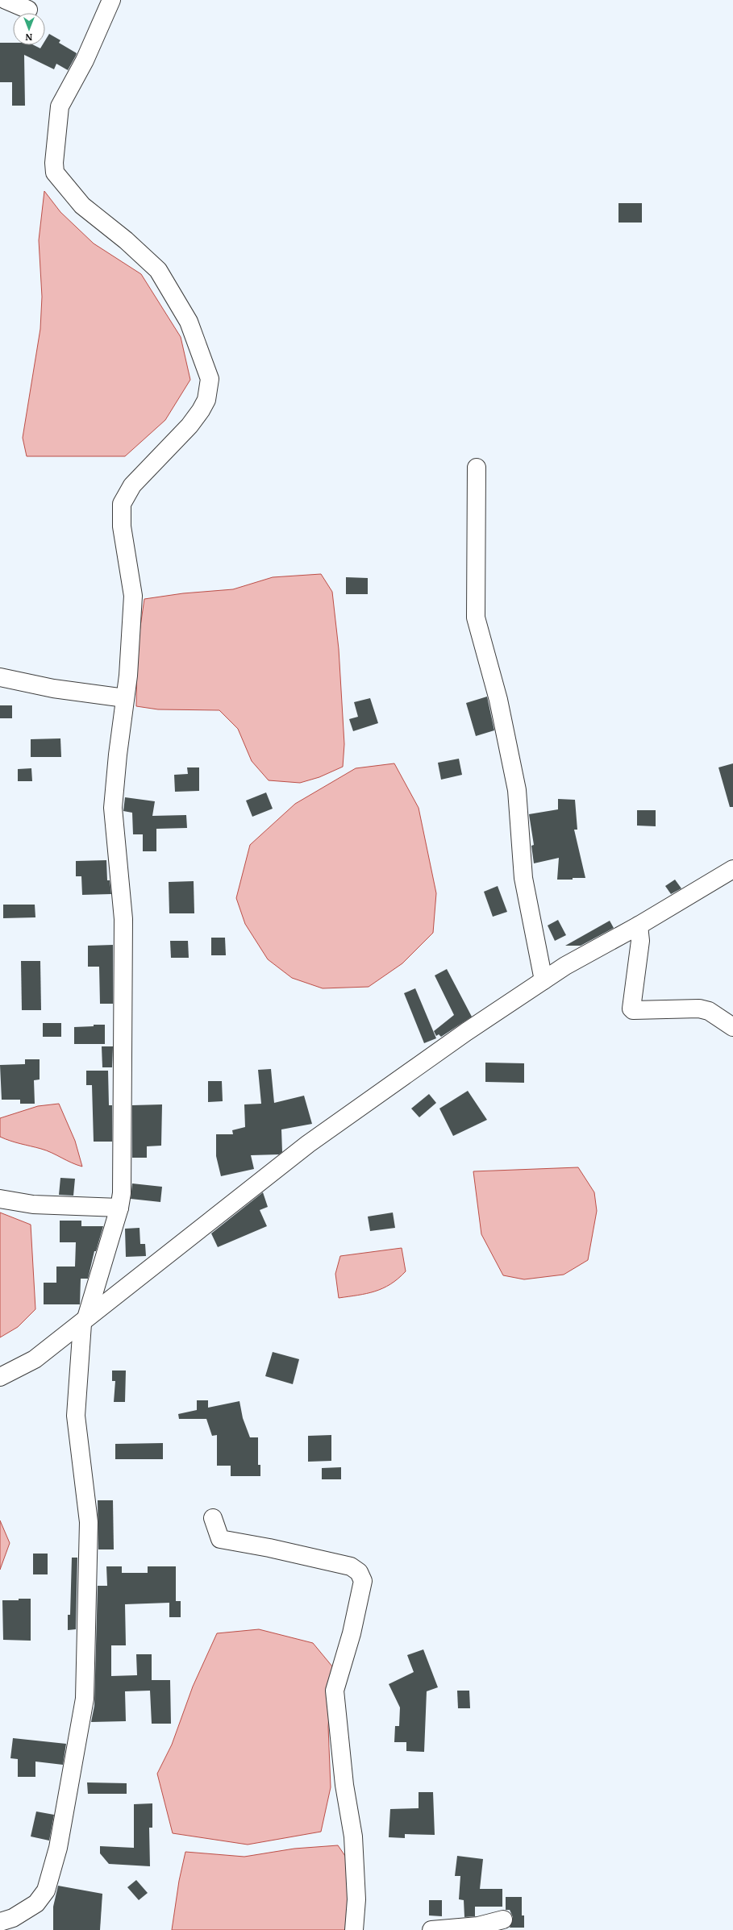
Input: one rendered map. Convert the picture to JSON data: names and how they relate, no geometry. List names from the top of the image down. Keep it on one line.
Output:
{"north":"bottom"}
